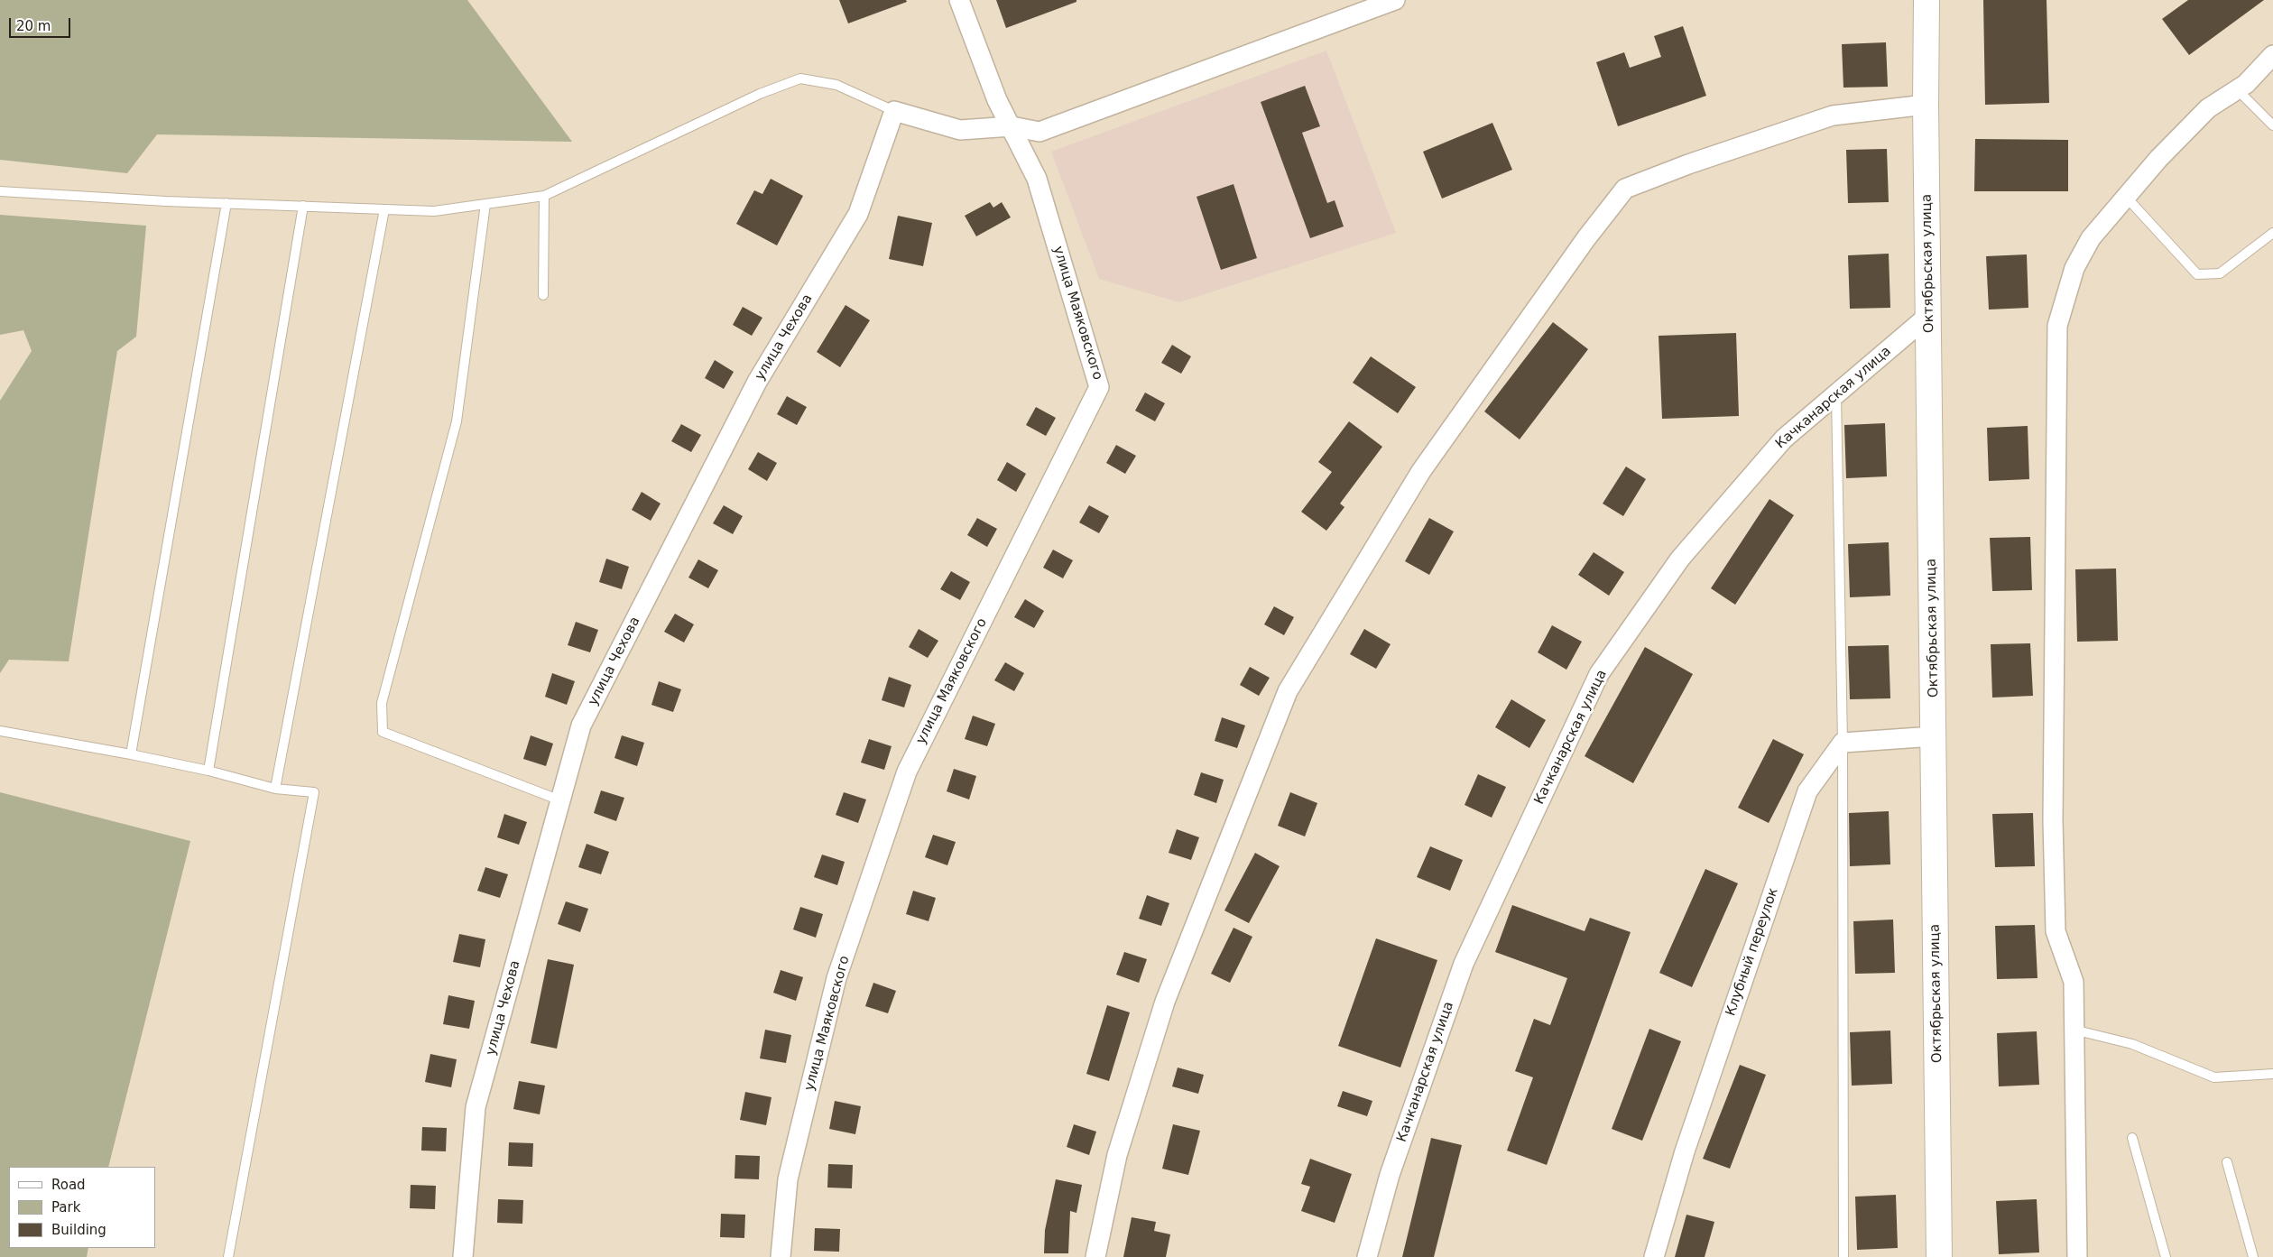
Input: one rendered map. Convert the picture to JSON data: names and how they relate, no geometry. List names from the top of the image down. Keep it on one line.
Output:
{"streets":{"street":["Октябрьская улица","улица Маяковского","улица Чехова","Качканарская улица","Клубный переулок"]},"crossings":[["Октябрьская улица","Качканарская улица"]],"legend":["Road","Park","Building"],"scale_bar":"20 m"}
